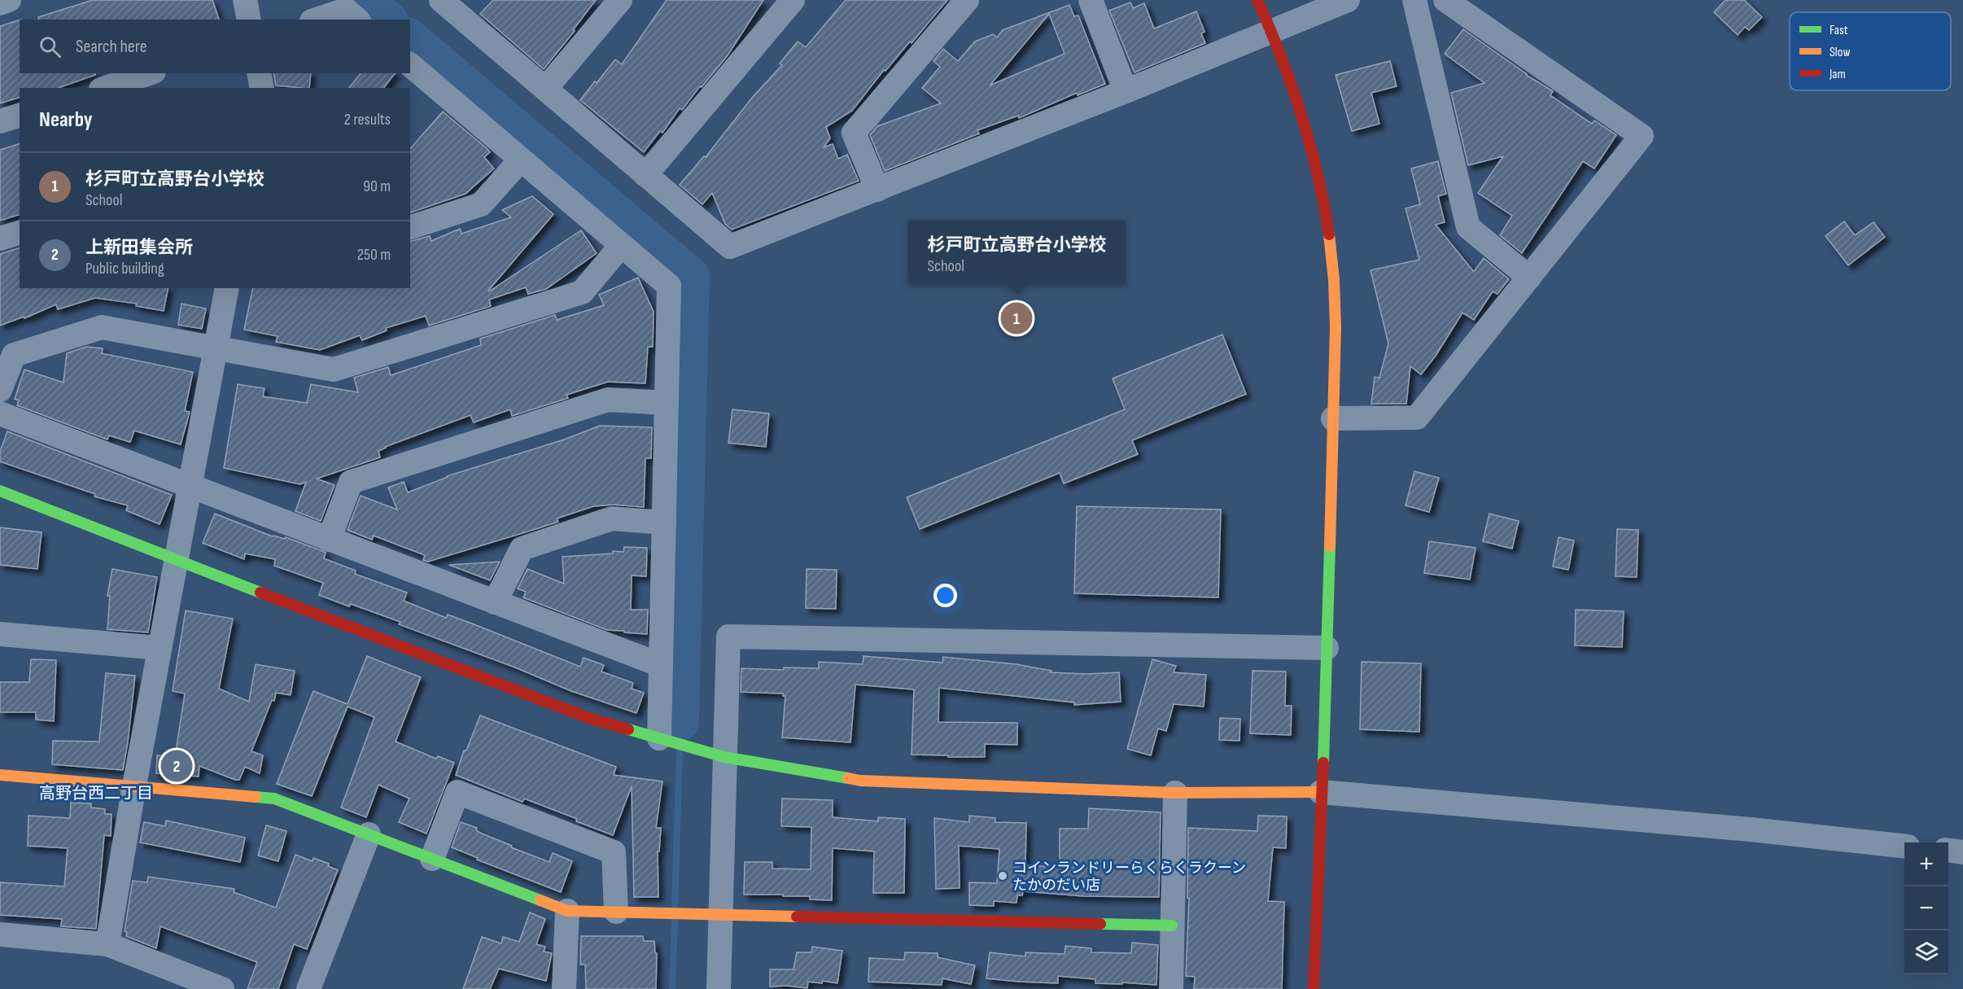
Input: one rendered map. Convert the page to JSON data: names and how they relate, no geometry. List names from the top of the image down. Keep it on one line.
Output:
{"districts":["高野台西二丁目"],"places":["コインランドリーらくらくラクーン たかのだい店"],"legend":["Fast","Slow","Jam"],"page":{"search":"Search here","heading":["Nearby","2 results"],"list":[{"mark":"1","name":"杉戸町立高野台小学校","note":"School","value":"90 m"},{"mark":"2","name":"上新田集会所","note":"Public building","value":"250 m"}],"popup":["杉戸町立高野台小学校","School"],"pins":["1","2"],"map_buttons":["+","−"]}}
